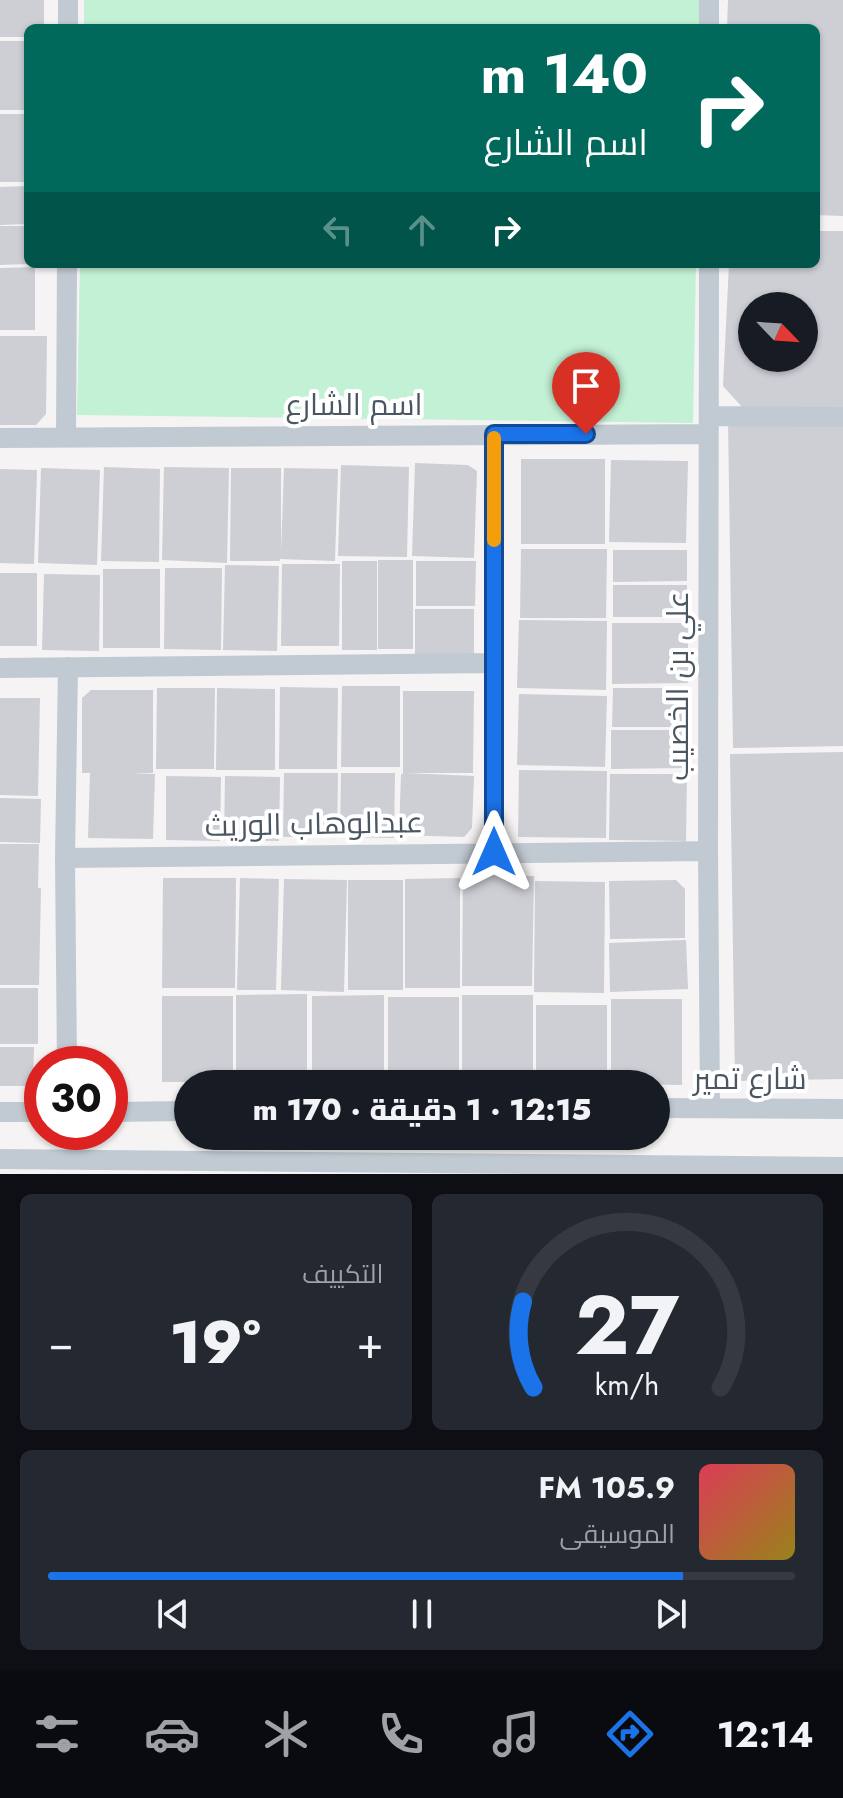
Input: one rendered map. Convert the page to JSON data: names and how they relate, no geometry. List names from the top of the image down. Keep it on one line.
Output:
{"streets":{"street":["اسم الشارع","علي بن الخصيب","عبدالوهاب الوريث","شارع تمير"]},"crossings":[["اسم الشارع","علي بن الخصيب"],["علي بن الخصيب","عبدالوهاب الوريث"],["علي بن الخصيب","شارع تمير"]],"north":"bottom right","page":{"turn":["140 m","اسم الشارع"],"limit":"30","trip":"12:15 · 1 دقيقة · 170 m","tile":"التكييف","heat":["−","19°","+"],"song":["105.9 FM","الموسيقى"],"tabs":"12:14","gauge":["27","km/h"]}}
